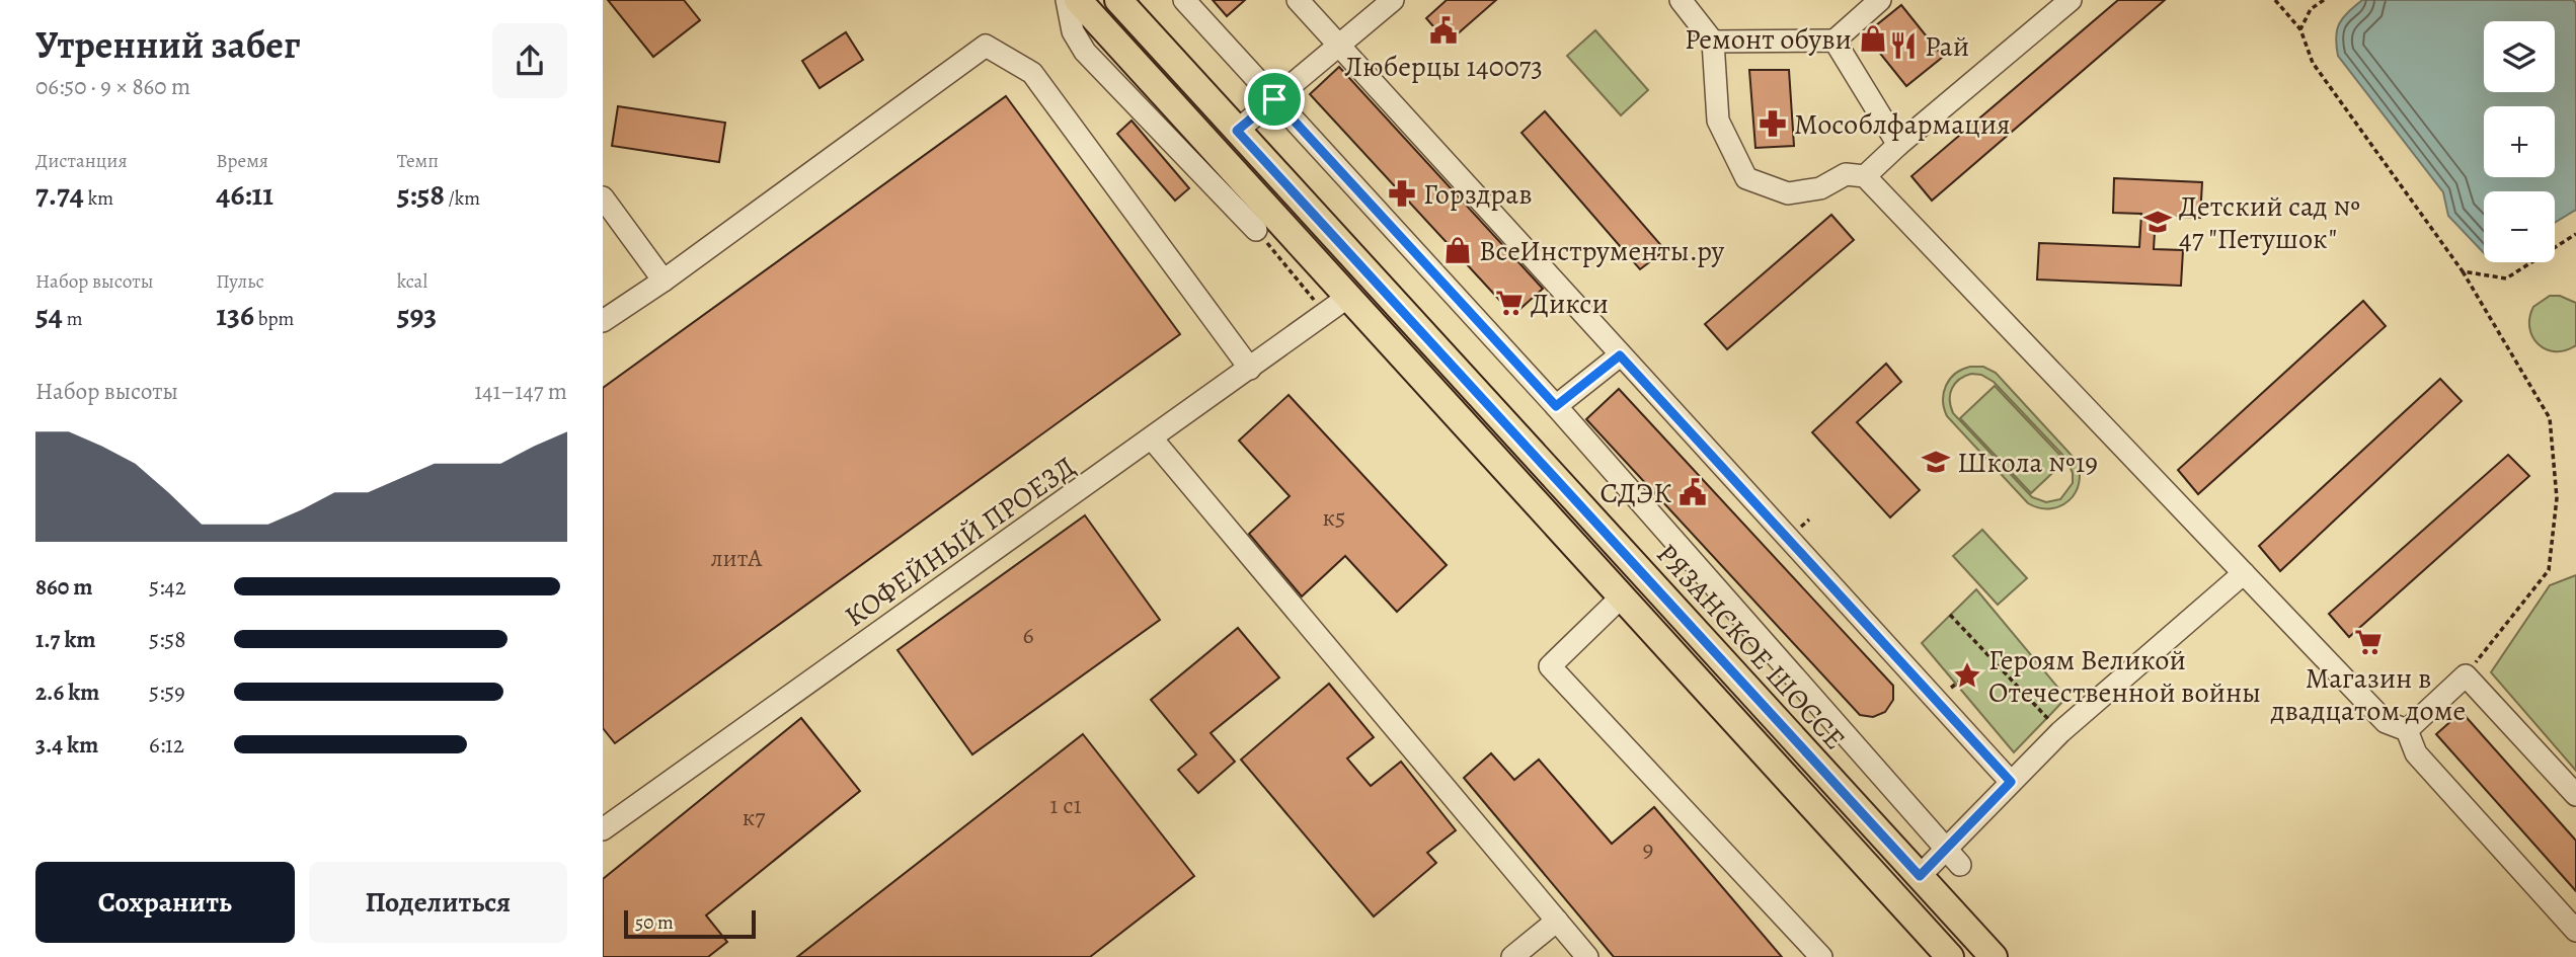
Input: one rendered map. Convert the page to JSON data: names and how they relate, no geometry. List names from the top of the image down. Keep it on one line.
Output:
{"streets":{"main road":["РЯЗАНСКОЕ ШОССЕ"],"lane":["КОФЕЙНЫЙ ПРОЕЗД"]},"places":{"public building":["Люберцы 140073","СДЭК"],"shop":["Ремонт обуви","ВсеИнструменты.ру"],"restaurant":["Рай"],"pharmacy":["Мособлфармация","Горздрав"],"school or university":["Детский сад № 47 \"Петушок\"","Школа №19"],"supermarket":["Дикси","Магазин в двадцатом доме"],"place":["Героям Великой Отечественной войны"]},"house_numbers":["к5","литА","6","1 с1","к7","9"],"scale_bar":"50 m","page":{"heading":["Утренний забег","06:50 · 9 × 860 m"],"map_buttons":["+","−"],"stats":[["Дистанция","7.74 km"],["Время","46:11"],["Темп","5:58 /km"],["Набор высоты","54 m"],["Пульс","136 bpm"],["kcal","593"]],"chart":["Набор высоты","141–147 m"],"list":[{"name":"860 m","note":"5:42"},{"name":"1.7 km","note":"5:58"},{"name":"2.6 km","note":"5:59"},{"name":"3.4 km","note":"6:12"}],"buttons":["Сохранить","Поделиться"],"scale":"50 m"}}
